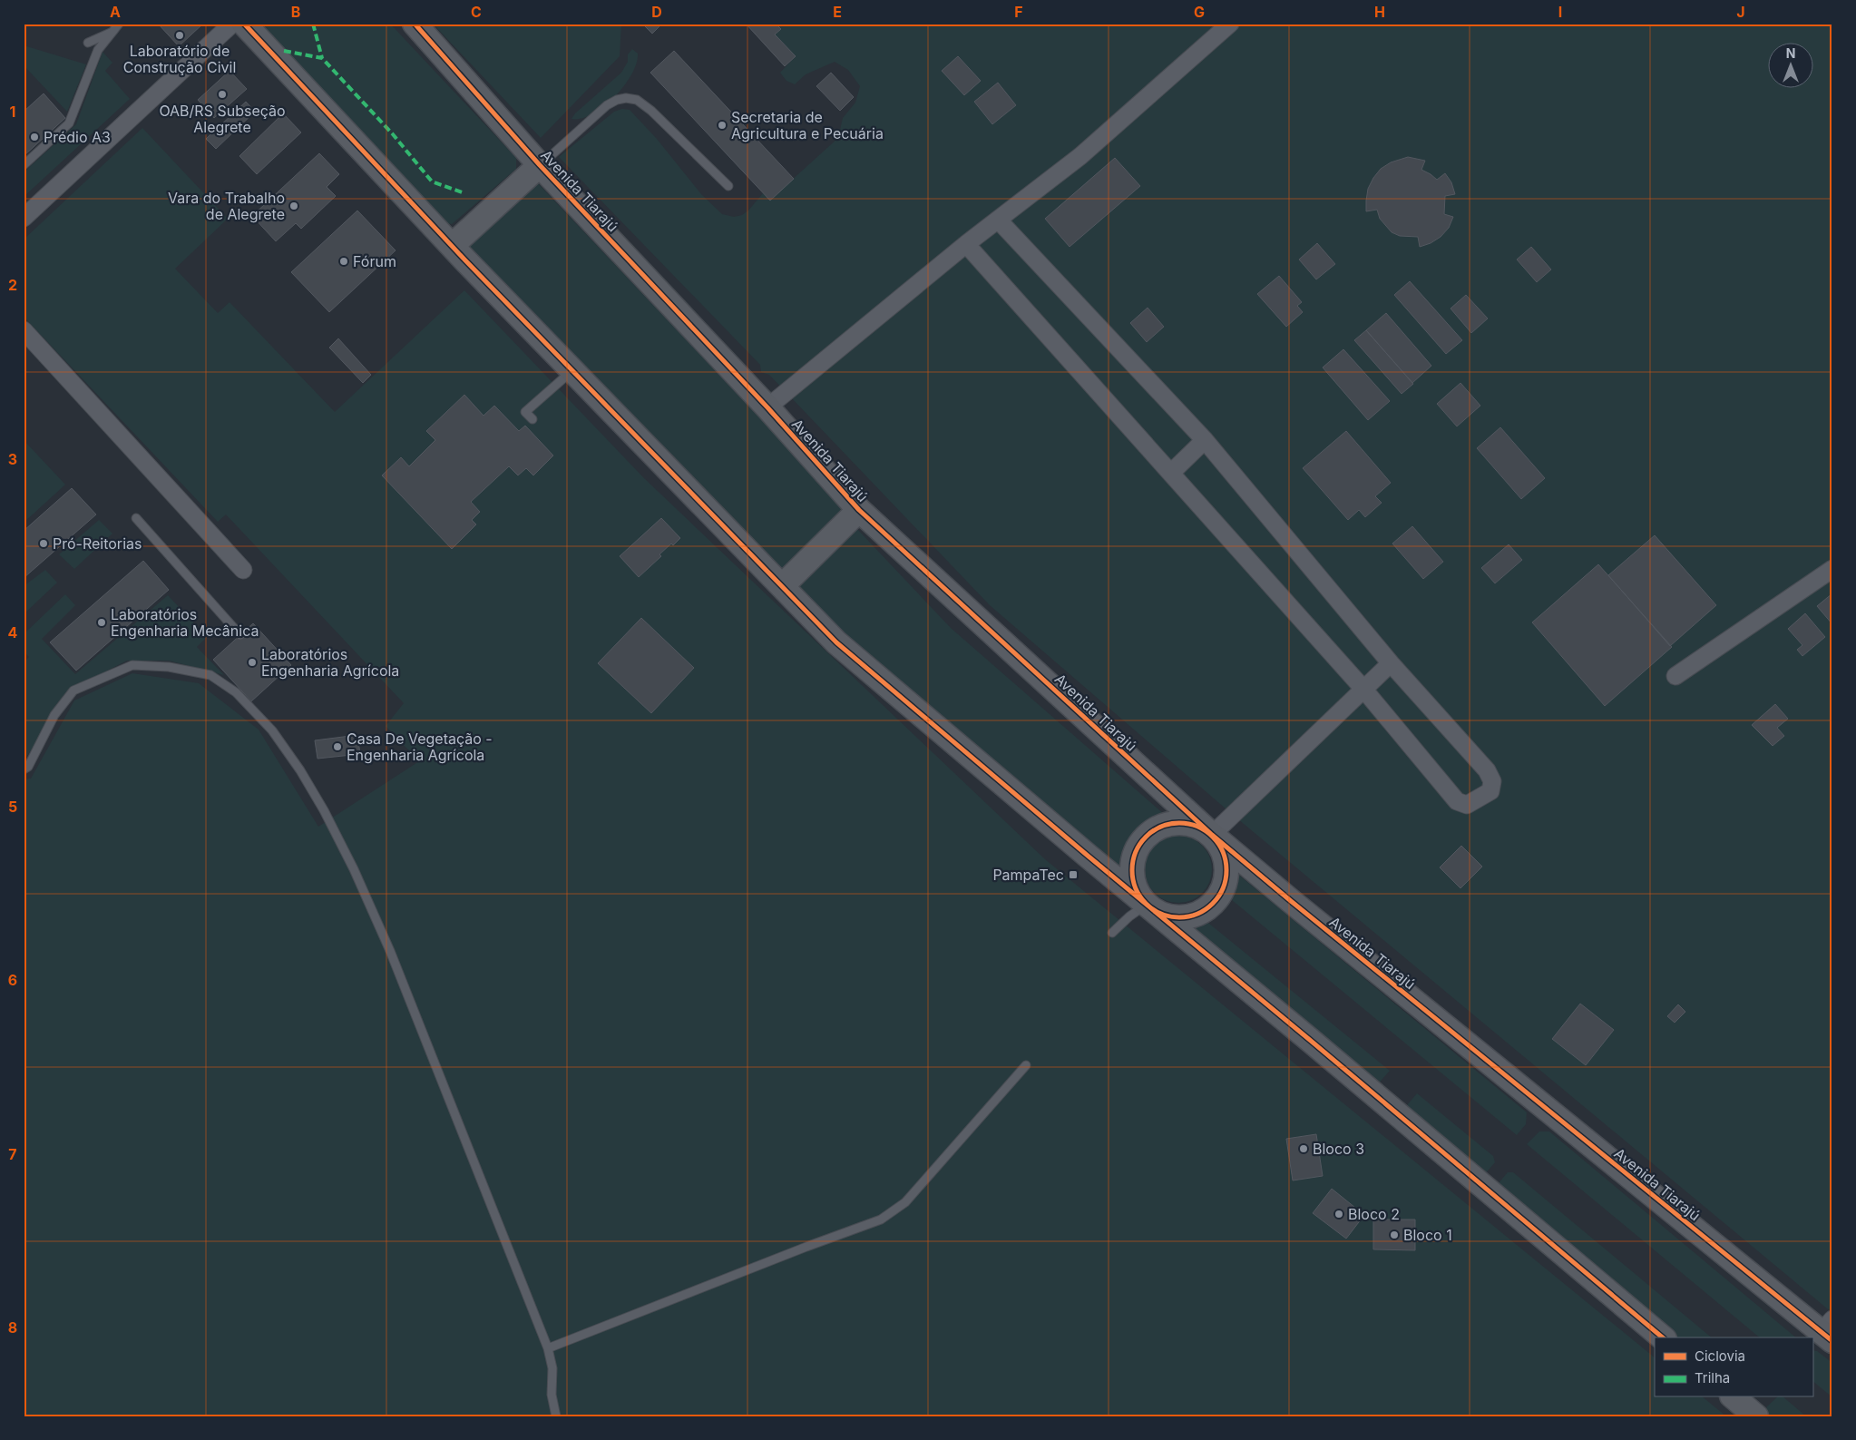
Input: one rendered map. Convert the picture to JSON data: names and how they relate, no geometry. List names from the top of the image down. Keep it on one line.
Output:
{"streets":{"main road":["Avenida Tiarajú"]},"places":{"other":["Laboratório de Construção Civil","OAB/RS Subseção Alegrete","Secretaria de Agricultura e Pecuária","Prédio A3","Vara do Trabalho de Alegrete","Fórum","Pró-Reitorias","Laboratórios Engenharia Mecânica","Laboratórios Engenharia Agrícola","Casa De Vegetação - Engenharia Agrícola","Bloco 3","Bloco 2","Bloco 1"],"transit":["PampaTec"]},"legend":["Ciclovia","Trilha"],"north":"top","grid":{"columns":["A","B","C","D","E","F","G","H","I","J"],"rows":["1","2","3","4","5","6","7","8"]}}
